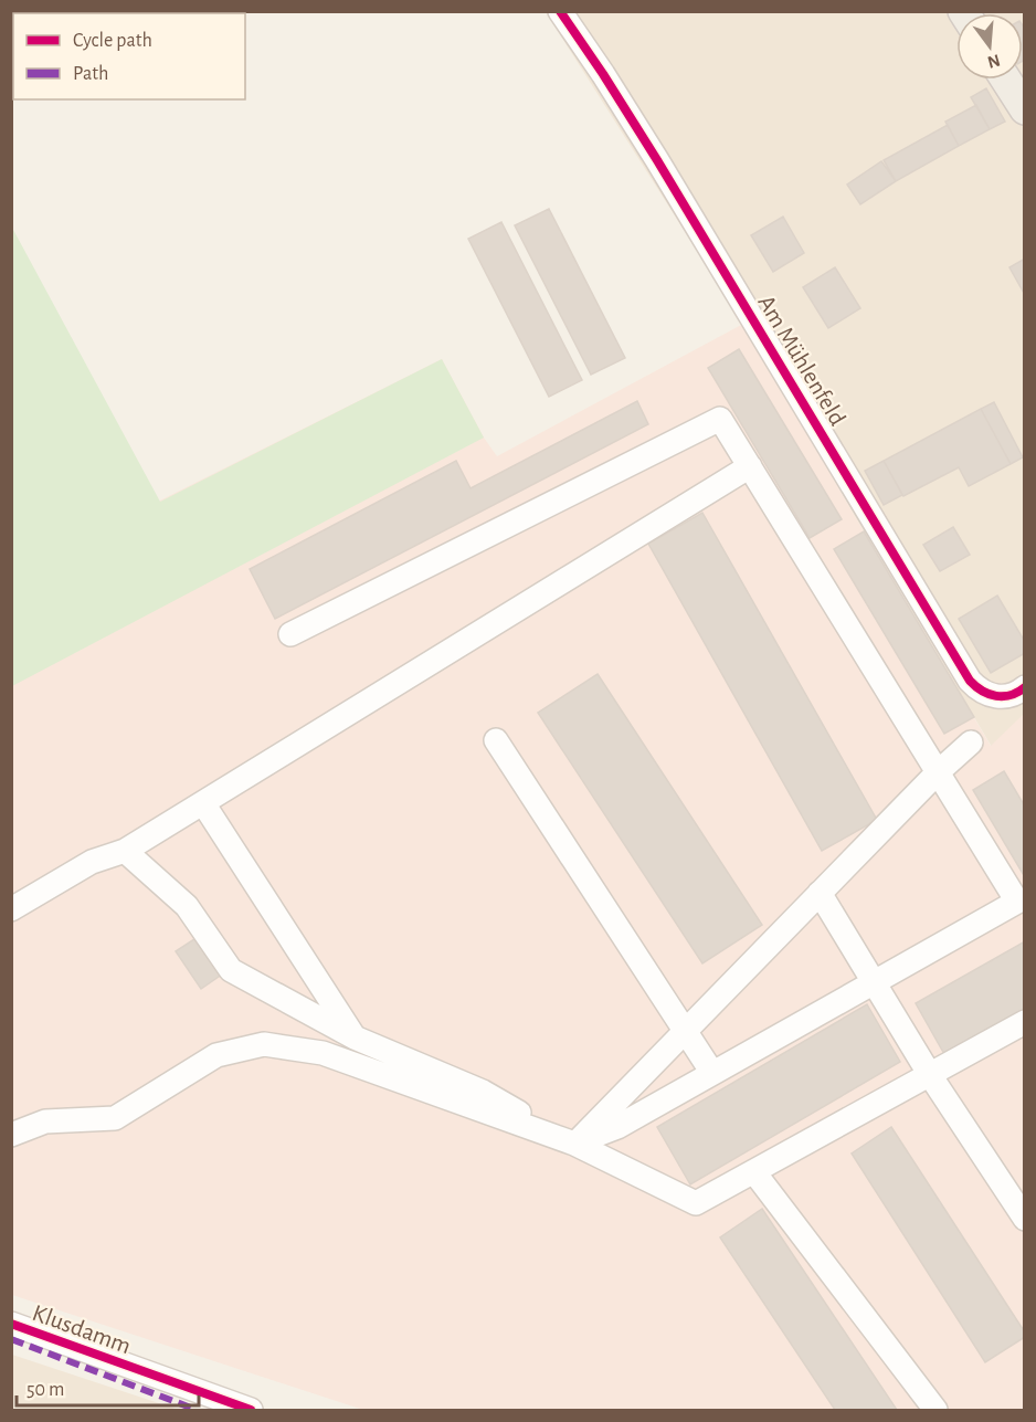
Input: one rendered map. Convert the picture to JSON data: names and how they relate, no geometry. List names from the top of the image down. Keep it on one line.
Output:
{"streets":{"street":["Am Mühlenfeld","Klusdamm"]},"legend":["Cycle path","Path"],"scale_bar":"50 m","north":"bottom"}
